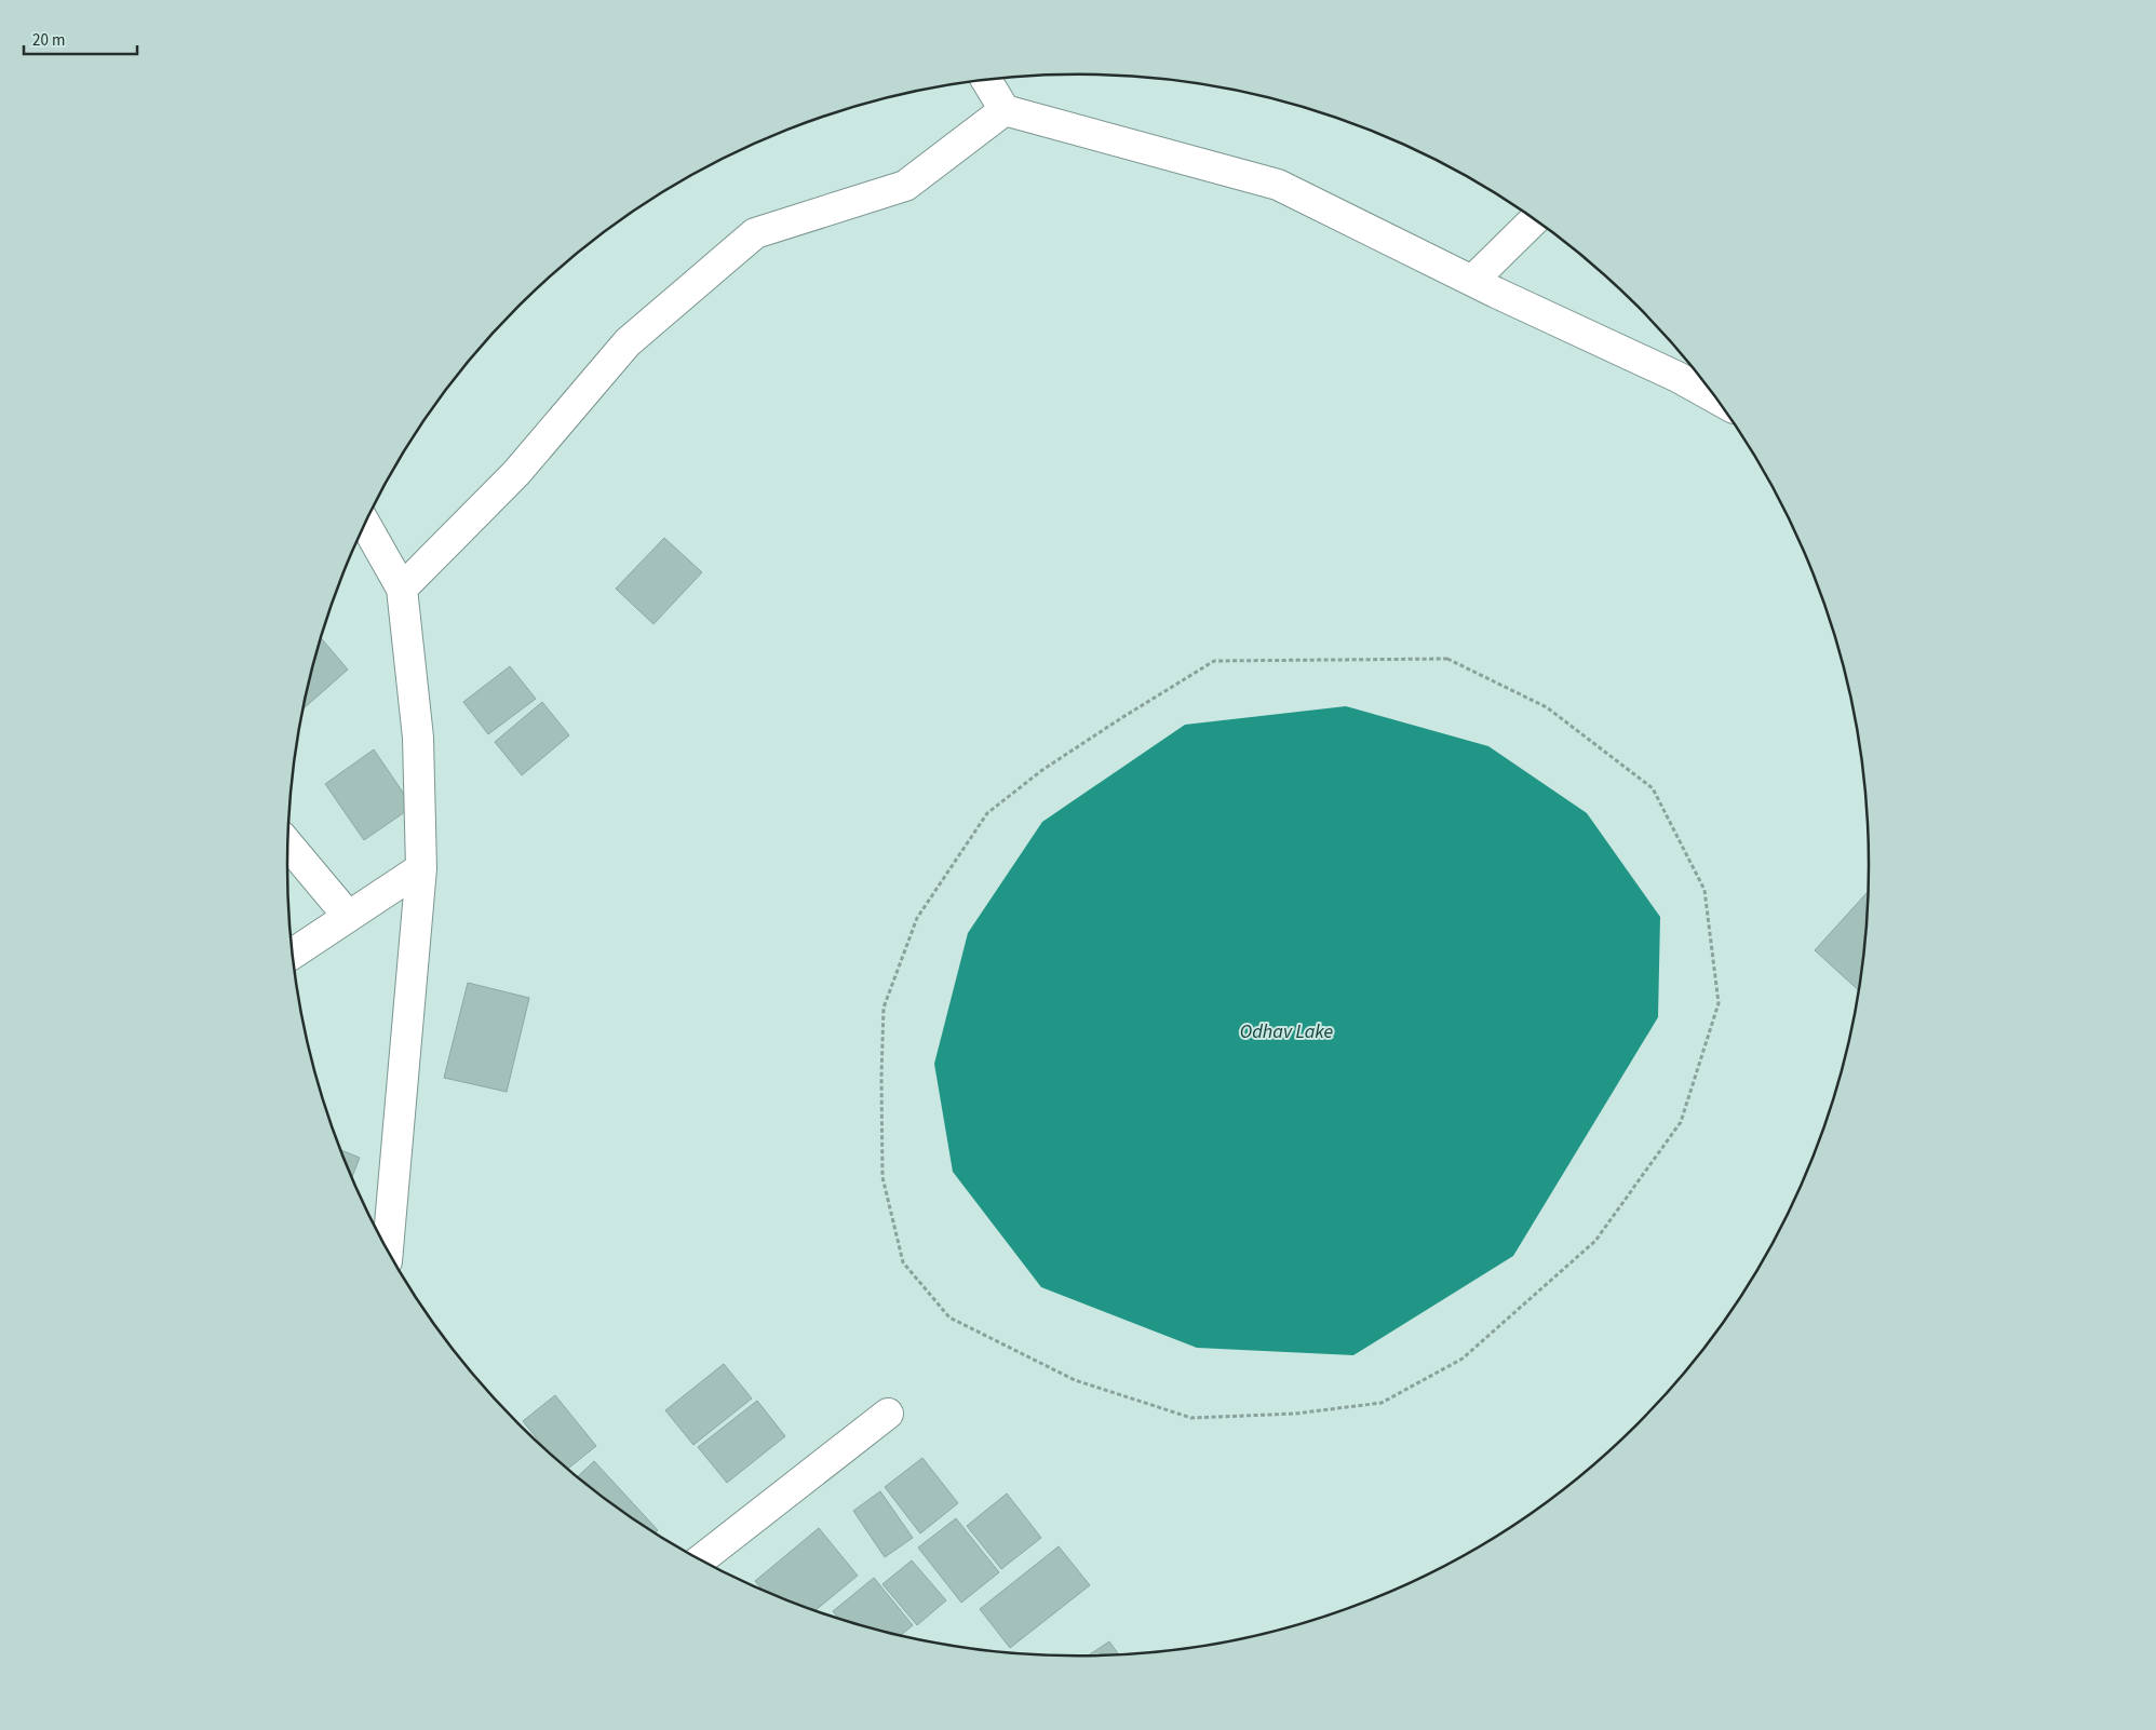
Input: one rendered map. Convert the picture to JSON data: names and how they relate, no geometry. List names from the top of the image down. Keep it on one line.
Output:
{"water":["Odhav Lake"],"scale_bar":"20 m"}
